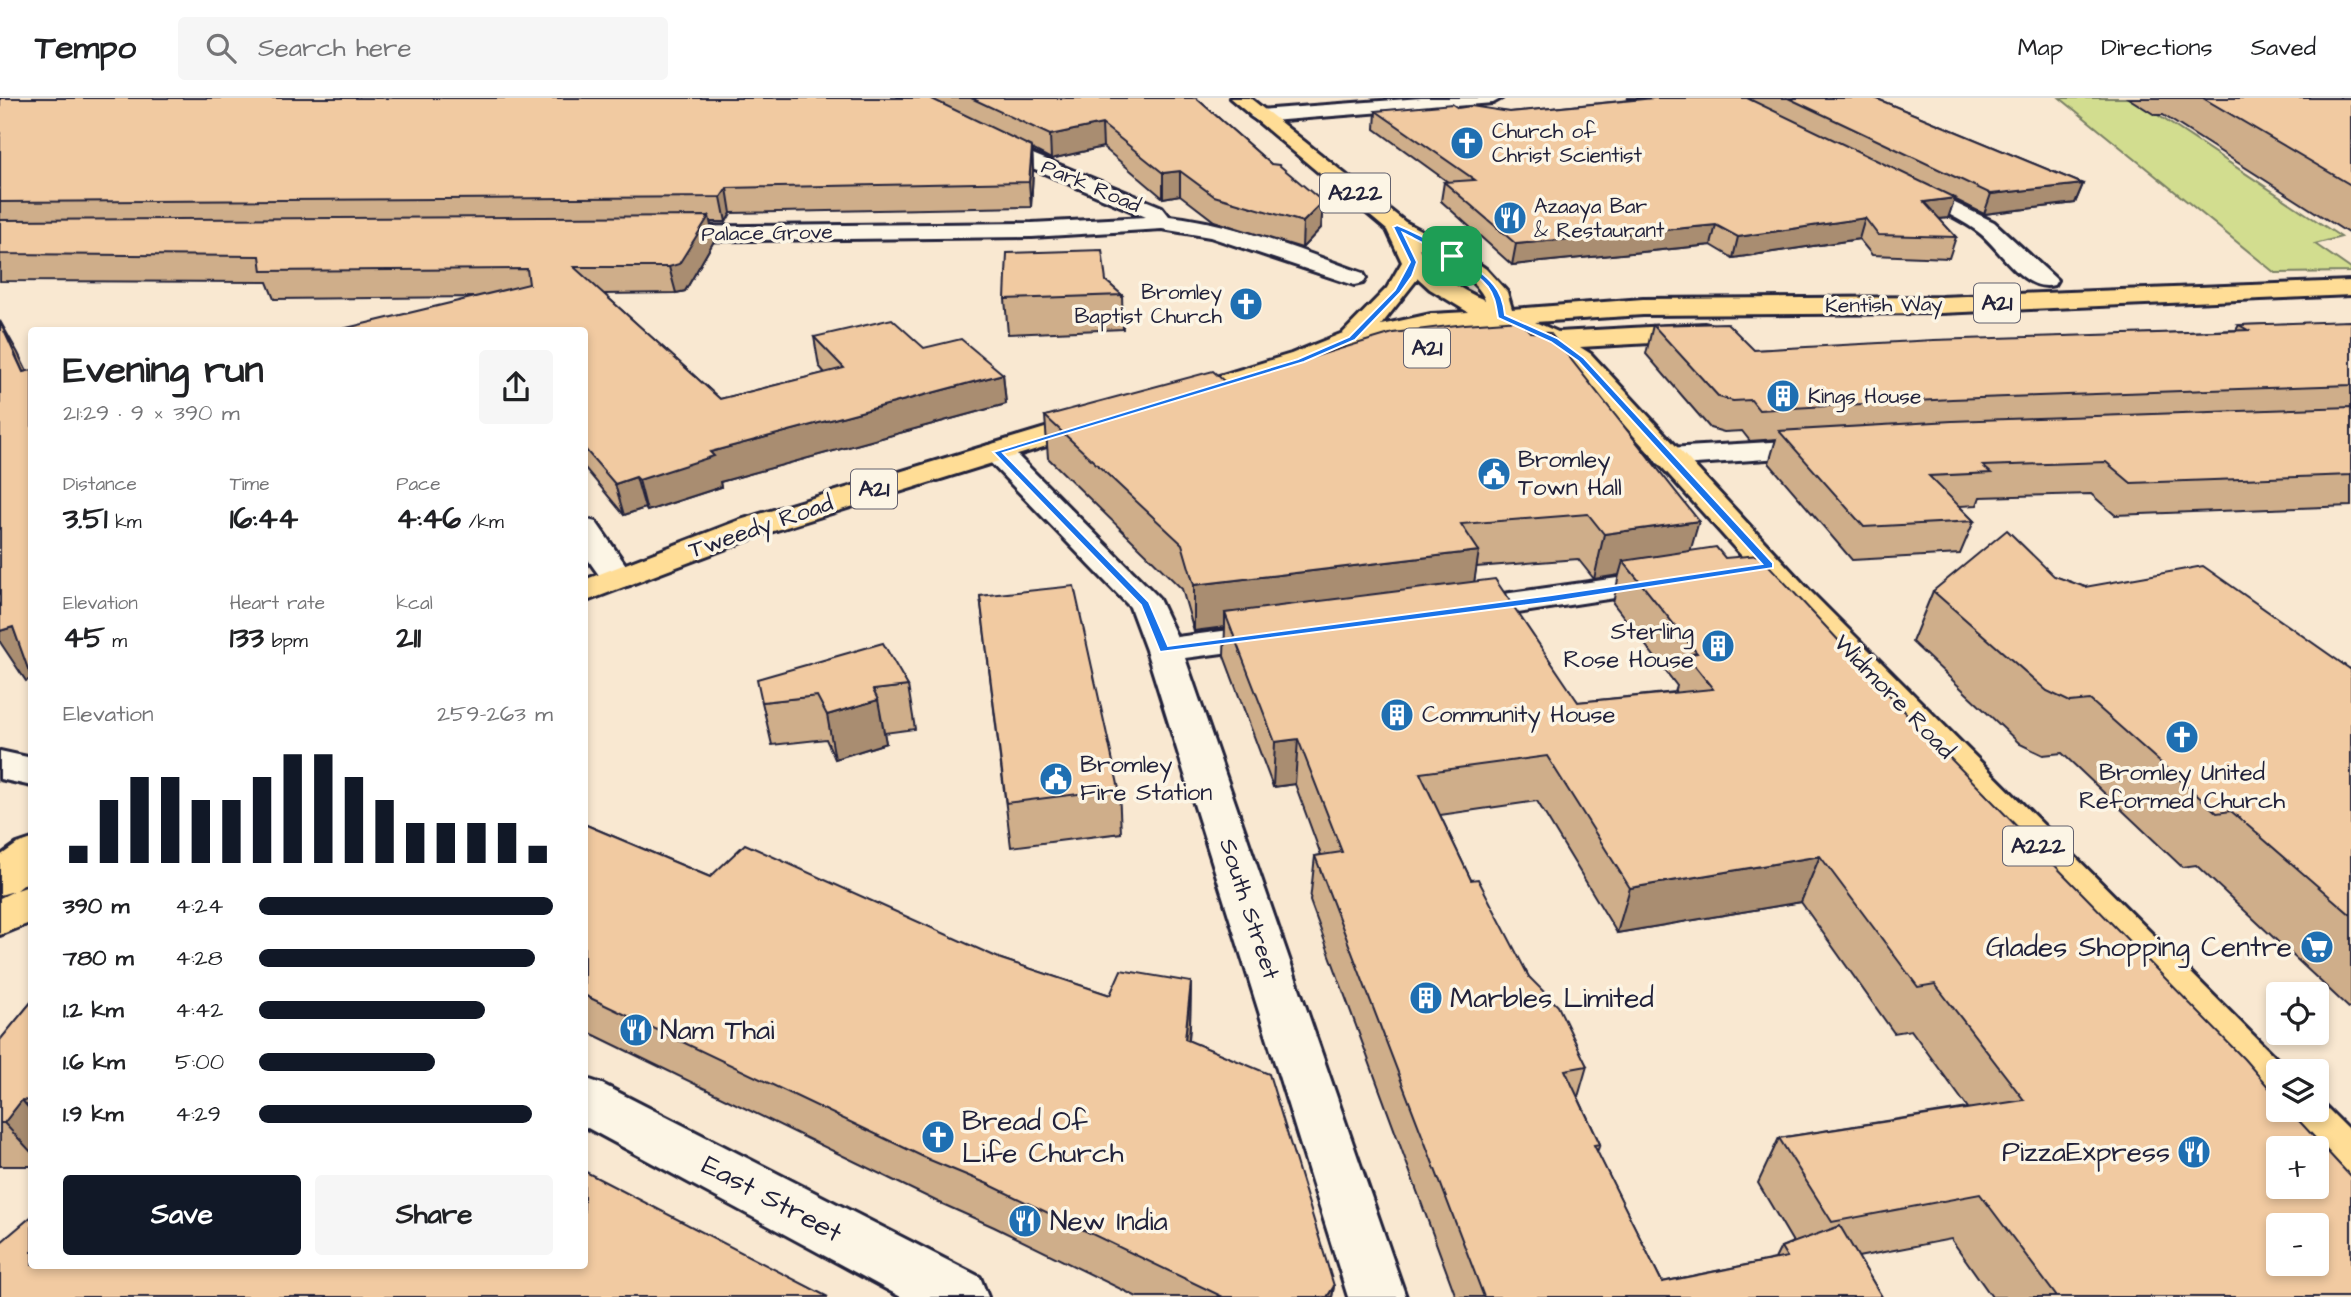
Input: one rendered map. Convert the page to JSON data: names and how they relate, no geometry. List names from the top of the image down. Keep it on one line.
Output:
{"streets":{"main road":["A222","A21","Kentish Way","Tweedy Road","Widmore Road"],"street":["Park Road","Palace Grove","South Street","East Street"]},"crossings":[["Park Road","Palace Grove"],["A21","Kentish Way"],["A21","Widmore Road"],["Kentish Way","Tweedy Road"],["Kentish Way","Widmore Road"],["Tweedy Road","Widmore Road"],["Tweedy Road","South Street"]],"places":{"church":["Church of Christ Scientist","Bromley Baptist Church","Bromley United Reformed Church","Bread Of Life Church"],"restaurant":["Azaaya Bar & Restaurant","Nam Thai","PizzaExpress","New India"],"building":["Kings House","Sterling Rose House","Community House","Marbles Limited"],"public building":["Bromley Town Hall","Bromley Fire Station"],"supermarket":["Glades Shopping Centre"]},"page":{"header":"Tempo","search":"Search here","nav":["Map","Directions","Saved"],"heading":["Evening run","21:29 · 9 × 390 m"],"stats":[["Distance","3.51 km"],["Time","16:44"],["Pace","4:46 /km"],["Elevation","45 m"],["Heart rate","133 bpm"],["kcal","211"]],"chart":["Elevation","259–263 m"],"list":[{"name":"390 m","note":"4:24"},{"name":"780 m","note":"4:28"},{"name":"1.2 km","note":"4:42"},{"name":"1.6 km","note":"5:00"},{"name":"1.9 km","note":"4:29"}],"map_buttons":["+","−"],"buttons":["Save","Share"]}}
